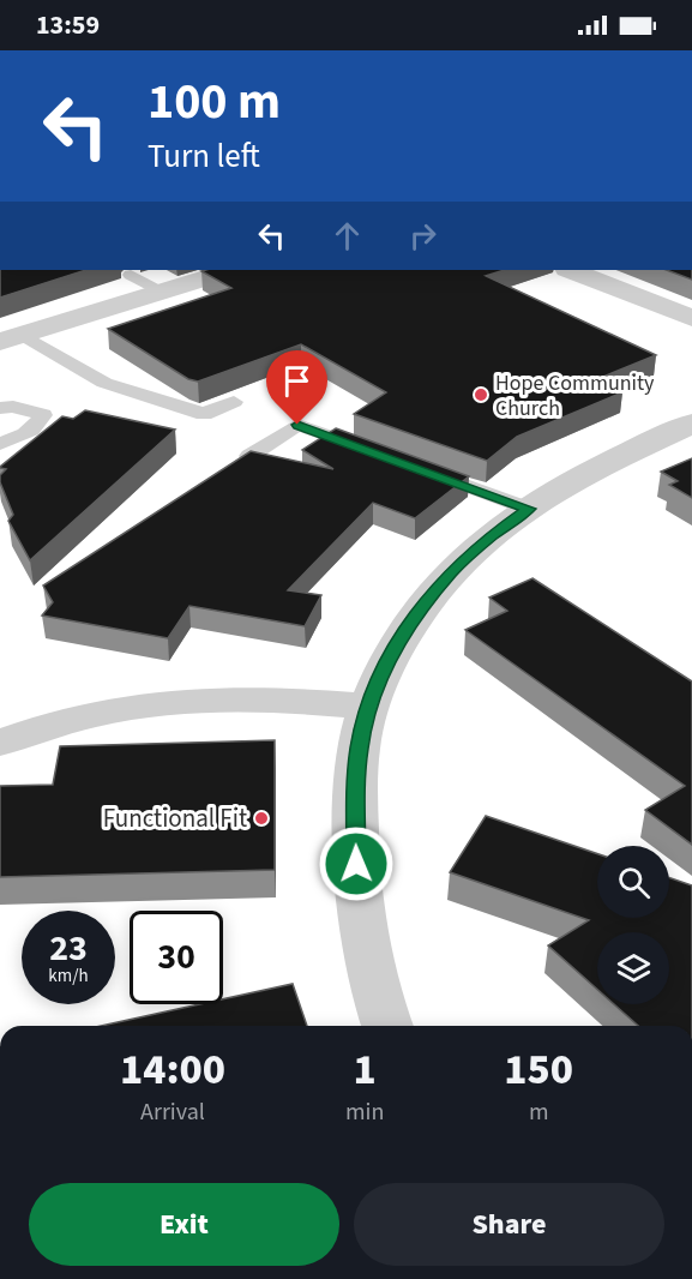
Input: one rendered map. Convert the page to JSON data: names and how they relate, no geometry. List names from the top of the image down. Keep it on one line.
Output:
{"places":["Hope Community Church","Functional Fit"],"page":{"status":"13:59","turn":["100 m","Turn left"],"speed":"23 km/h","limit":"30","eta":["14:00","Arrival","1","min","150","m"],"buttons":["Exit","Share"]}}
